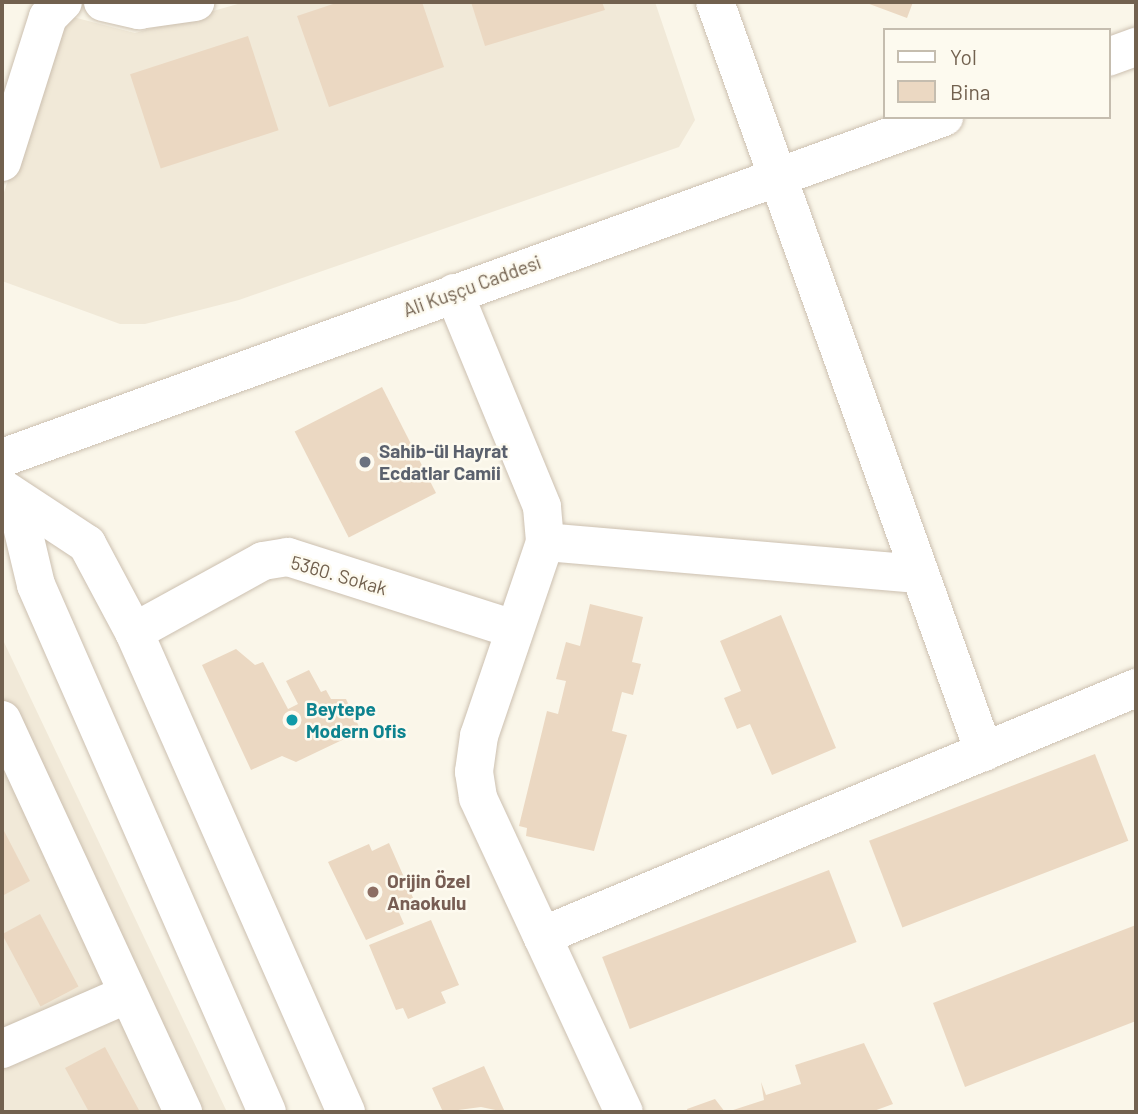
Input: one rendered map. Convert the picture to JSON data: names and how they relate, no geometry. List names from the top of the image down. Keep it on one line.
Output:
{"streets":{"street":["Ali Kuşçu Caddesi","5360. Sokak"]},"places":["Sahib-ül Hayrat Ecdatlar Camii","Beytepe Modern Ofis","Orijin Özel Anaokulu"],"legend":["Yol","Bina"]}
